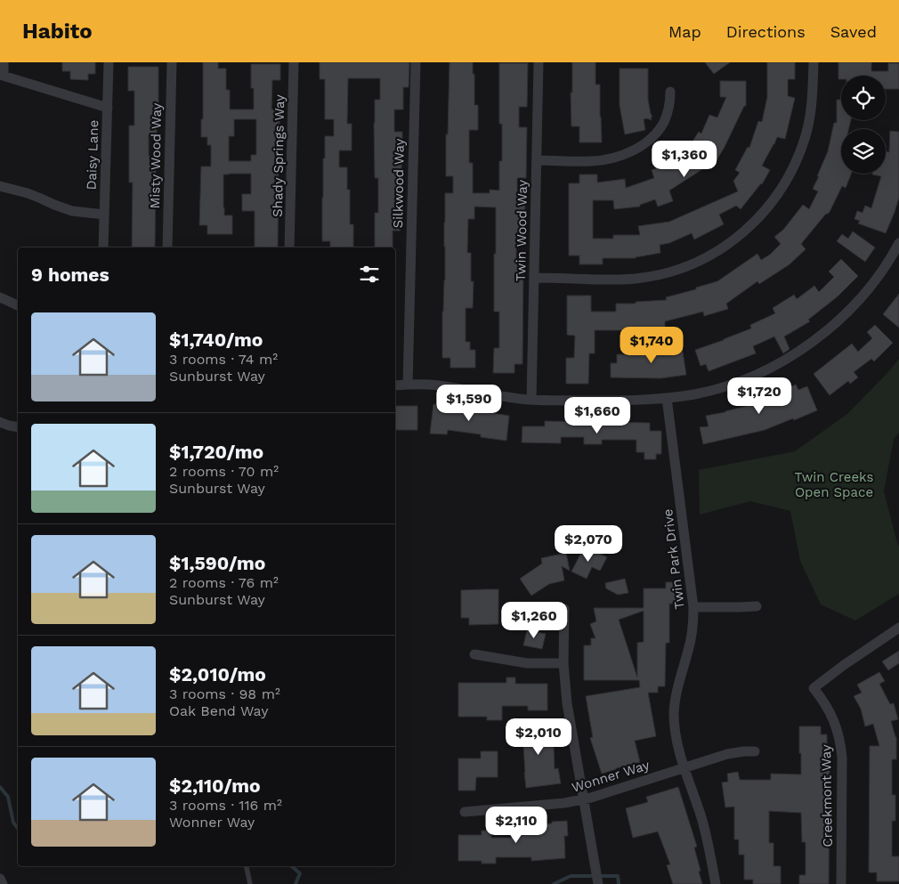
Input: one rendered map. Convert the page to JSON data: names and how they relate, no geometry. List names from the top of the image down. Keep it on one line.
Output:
{"streets":{"street":["Daisy Lane","Misty Wood Way","Shady Springs Way","Silkwood Way","Twin Wood Way","Twin Park Drive","Wonner Way","Creekmont Way"]},"crossings":[["Twin Park Drive","Wonner Way"]],"parks":["Twin Creeks Open Space"],"page":{"header":"Habito","nav":["Map","Directions","Saved"],"price":["$1,360","$1,740","$1,720","$1,590","$1,660","$2,070","$1,260","$2,010","$2,110"],"heading":"9 homes","list":[{"name":"$1,740/mo","note":"3 rooms · 74 m² · Sunburst Way"},{"name":"$1,720/mo","note":"2 rooms · 70 m² · Sunburst Way"},{"name":"$1,590/mo","note":"2 rooms · 76 m² · Sunburst Way"},{"name":"$2,010/mo","note":"3 rooms · 98 m² · Oak Bend Way"},{"name":"$2,110/mo","note":"3 rooms · 116 m² · Wonner Way"}]}}
